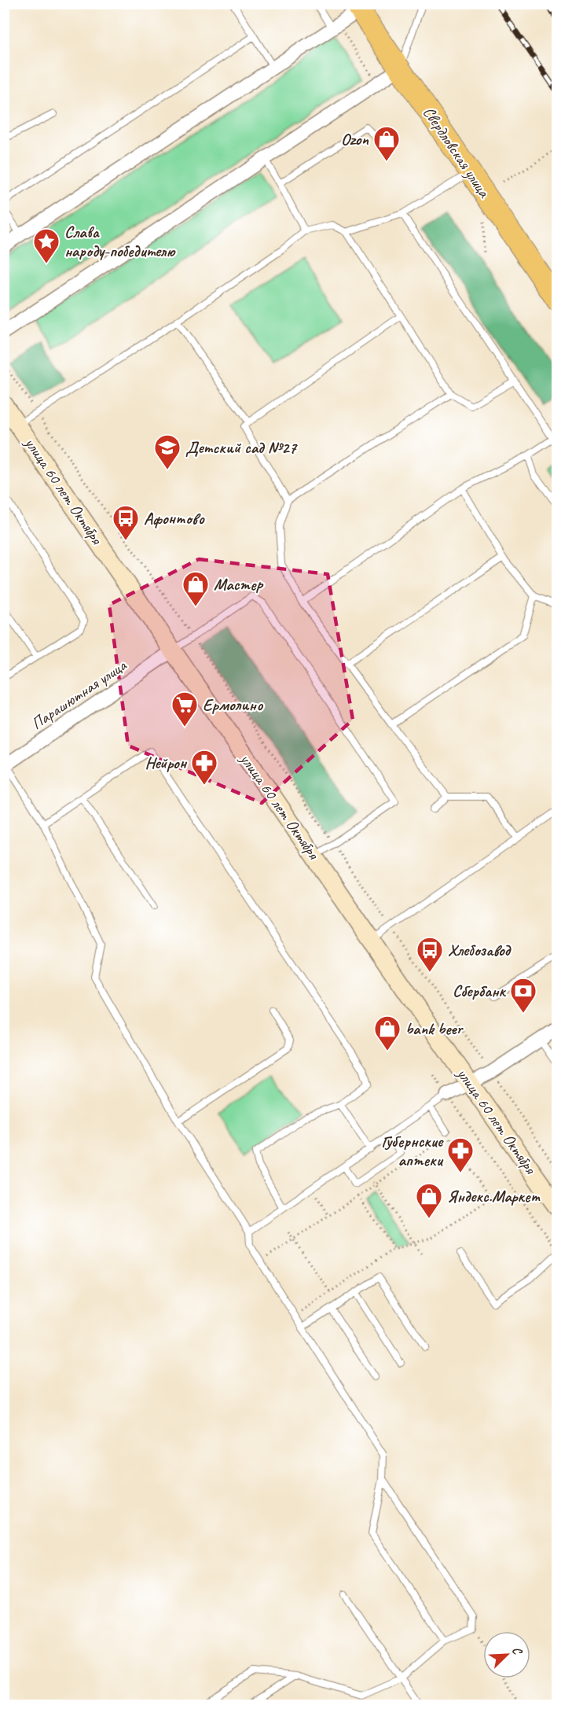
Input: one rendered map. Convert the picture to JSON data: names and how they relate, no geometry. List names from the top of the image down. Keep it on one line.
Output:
{"streets":{"highway":["Свердловская улица"],"main road":["улица 60 лет Октября"],"street":["Парашютная улица"]},"crossings":[["улица 60 лет Октября","Парашютная улица"]],"places":{"shop":["Ozon","Мастер","bank beer","Яндекс.Маркет"],"place":["Слава народу-победителю"],"school or university":["Детский сад №27"],"bus stop":["Афонтово","Хлебозавод"],"supermarket":["Ермолино"],"pharmacy":["Нейрон","Губернские аптеки"],"bank":["Сбербанк"]},"north":"top right"}
